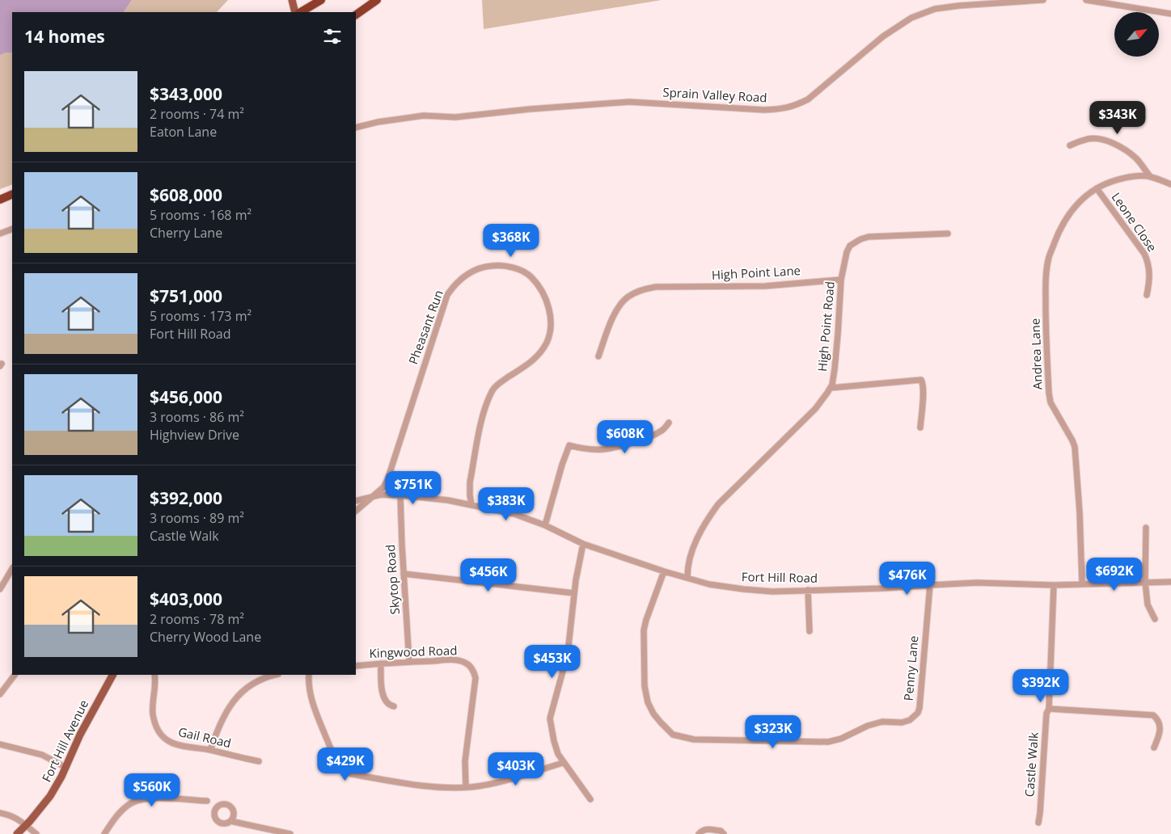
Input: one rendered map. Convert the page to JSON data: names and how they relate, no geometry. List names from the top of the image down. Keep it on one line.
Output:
{"streets":{"main road":["Fort Hill Avenue"],"street":["Sprain Valley Road","Leone Close","High Point Lane","High Point Road","Pheasant Run","Andrea Lane","Fort Hill Road","Skytop Road","Kingwood Road","Penny Lane","Gail Road","Castle Walk"]},"crossings":[["Leone Close","Andrea Lane"],["High Point Lane","High Point Road"],["High Point Road","Fort Hill Road"],["Pheasant Run","Fort Hill Road"],["Andrea Lane","Fort Hill Road"],["Fort Hill Road","Skytop Road"],["Fort Hill Road","Penny Lane"],["Fort Hill Road","Castle Walk"],["Skytop Road","Kingwood Road"]],"north":"top right","page":{"heading":"14 homes","list":[{"name":"$343,000","note":"2 rooms · 74 m² · Eaton Lane"},{"name":"$608,000","note":"5 rooms · 168 m² · Cherry Lane"},{"name":"$751,000","note":"5 rooms · 173 m² · Fort Hill Road"},{"name":"$456,000","note":"3 rooms · 86 m² · Highview Drive"},{"name":"$392,000","note":"3 rooms · 89 m² · Castle Walk"},{"name":"$403,000","note":"2 rooms · 78 m² · Cherry Wood Lane"}],"price":["$343K","$368K","$608K","$751K","$383K","$692K","$456K","$476K","$453K","$392K","$323K","$429K","$403K","$560K"]}}
